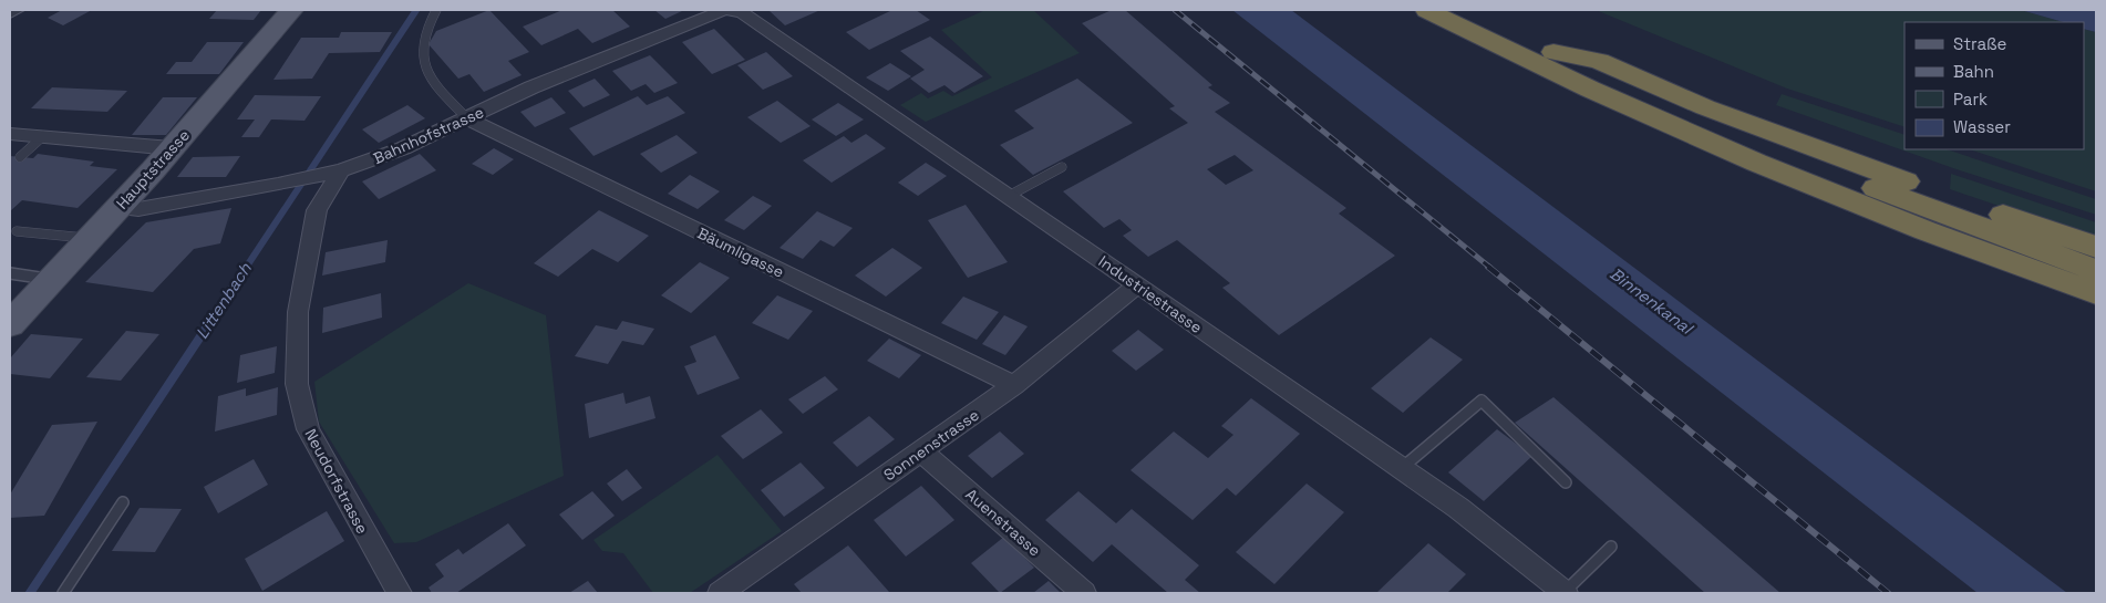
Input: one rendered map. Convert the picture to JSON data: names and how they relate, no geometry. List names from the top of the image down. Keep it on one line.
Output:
{"streets":{"main road":["Hauptstrasse"],"street":["Bahnhofstrasse","Bäumligasse","Industriestrasse","Sonnenstrasse","Neudorfstrasse","Auenstrasse"]},"crossings":[["Bahnhofstrasse","Hauptstrasse"],["Bahnhofstrasse","Bäumligasse"],["Bahnhofstrasse","Industriestrasse"],["Bahnhofstrasse","Neudorfstrasse"],["Bäumligasse","Sonnenstrasse"],["Industriestrasse","Sonnenstrasse"],["Sonnenstrasse","Auenstrasse"]],"water":["Littenbach","Binnenkanal"],"legend":["Straße","Bahn","Park","Wasser"]}
